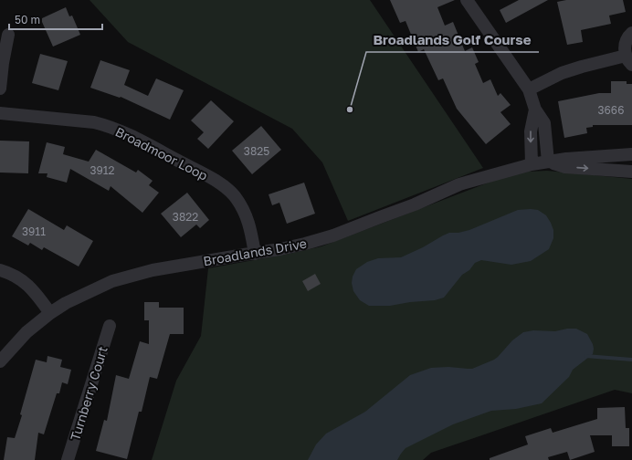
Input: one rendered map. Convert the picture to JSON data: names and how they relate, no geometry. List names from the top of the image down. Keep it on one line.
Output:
{"streets":{"street":["Broadmoor Loop","Broadlands Drive","Turnberry Court"]},"crossings":[["Broadmoor Loop","Broadlands Drive"]],"places":["Broadlands Golf Course"],"house_numbers":["3666","3825","3912","3822","3911"],"scale_bar":"50 m"}
